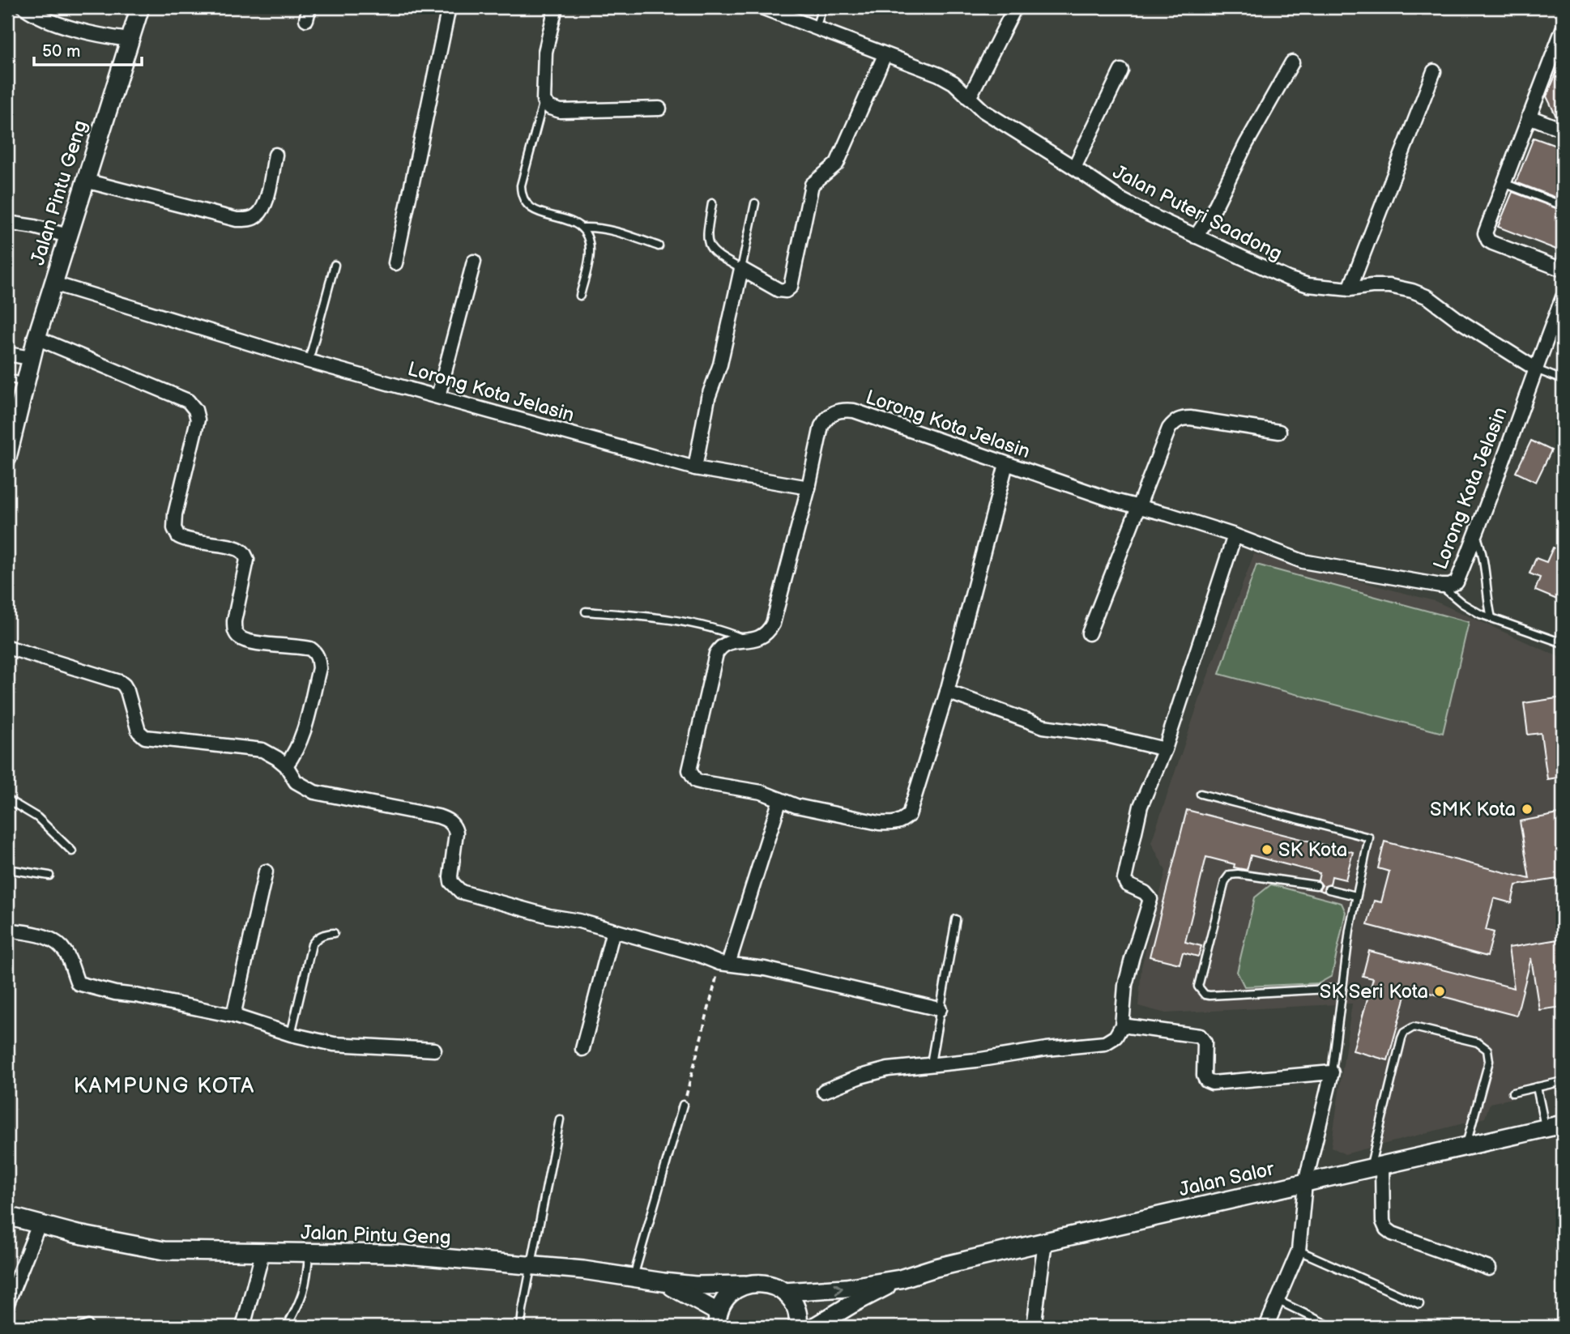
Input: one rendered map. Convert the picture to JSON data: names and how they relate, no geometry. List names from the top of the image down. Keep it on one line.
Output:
{"streets":{"main road":["Jalan Pintu Geng","Jalan Salor"],"street":["Jalan Puteri Saadong","Lorong Kota Jelasin"]},"crossings":[["Jalan Pintu Geng","Lorong Kota Jelasin"],["Jalan Pintu Geng","Jalan Salor"],["Jalan Puteri Saadong","Lorong Kota Jelasin"]],"districts":["KAMPUNG KOTA"],"places":["SMK Kota","SK Kota","SK Seri Kota"],"scale_bar":"50 m"}
